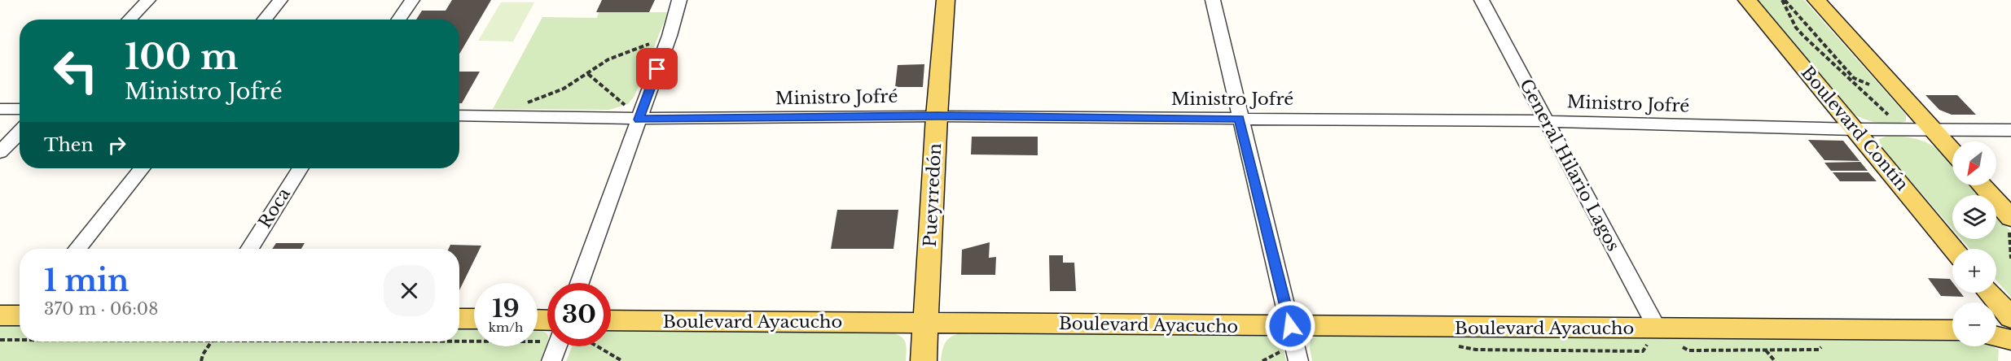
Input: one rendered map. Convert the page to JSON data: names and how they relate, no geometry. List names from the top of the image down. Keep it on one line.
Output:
{"streets":{"main road":["Boulevard Contín","Pueyrredón","Boulevard Ayacucho"],"street":["Ministro Jofré","General Hilario Lagos","Roca"]},"crossings":[["Ministro Jofré","Boulevard Contín"],["Ministro Jofré","General Hilario Lagos"],["Ministro Jofré","Pueyrredón"],["General Hilario Lagos","Boulevard Ayacucho"],["Pueyrredón","Boulevard Ayacucho"]],"north":"bottom left","page":{"turn":["100 m","Ministro Jofré"],"then":"Then","map_buttons":["+","−"],"heading":["1 min","370 m · 06:08"],"speed":"19 km/h","limit":"30"}}
